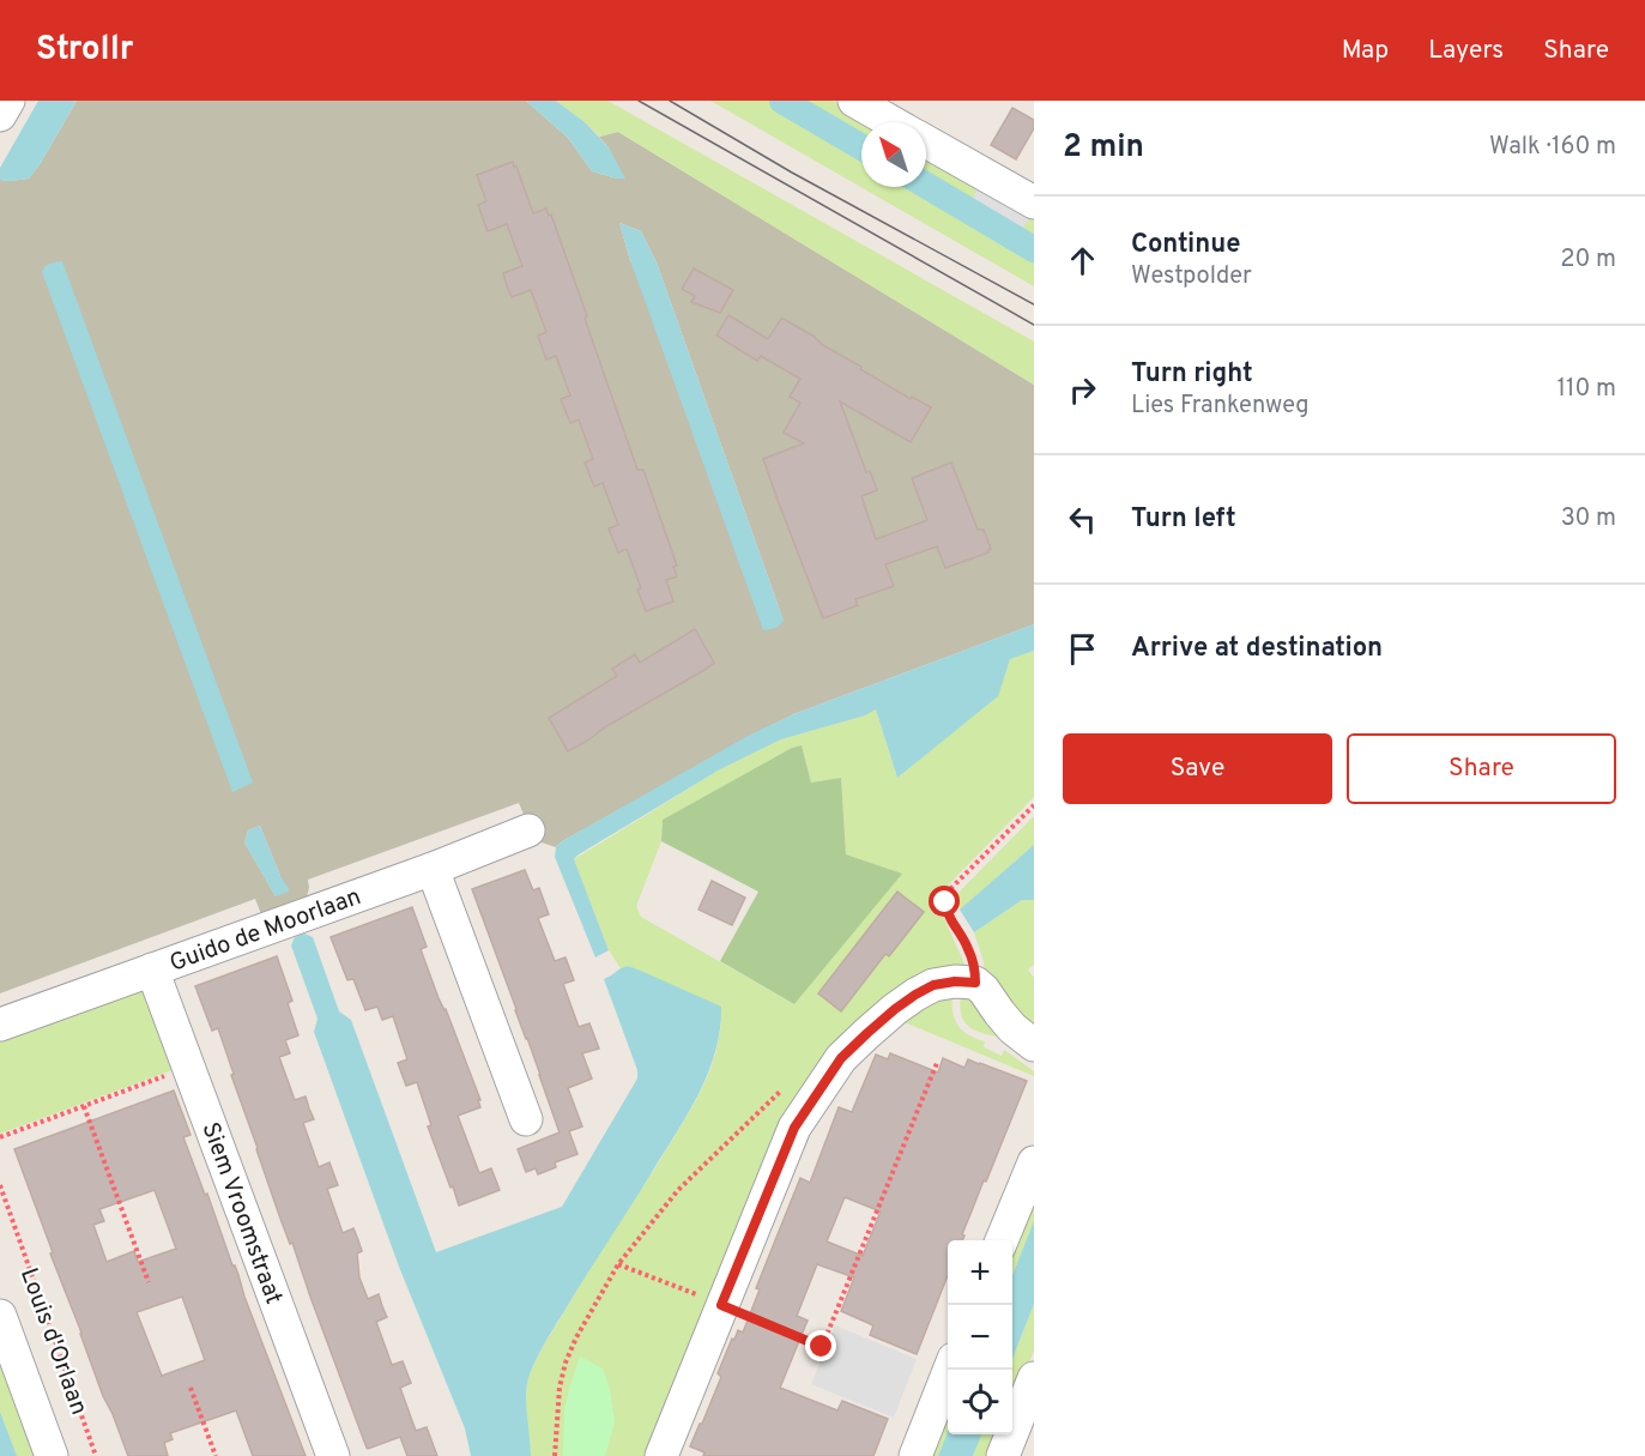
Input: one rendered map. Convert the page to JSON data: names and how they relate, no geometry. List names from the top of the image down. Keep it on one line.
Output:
{"streets":{"street":["Guido de Moorlaan","Siem Vroomstraat","Louis d'Orlaan"]},"crossings":[["Guido de Moorlaan","Siem Vroomstraat"]],"north":"top left","page":{"header":"Strollr","nav":["Map","Layers","Share"],"heading":["2 min","Walk · 160 m"],"list":[["Continue","Westpolder","20 m"],["Turn right","Lies Frankenweg","110 m"],["Turn left","30 m"],"Arrive at destination"],"buttons":["Save","Share"],"map_buttons":["+","−"]}}
